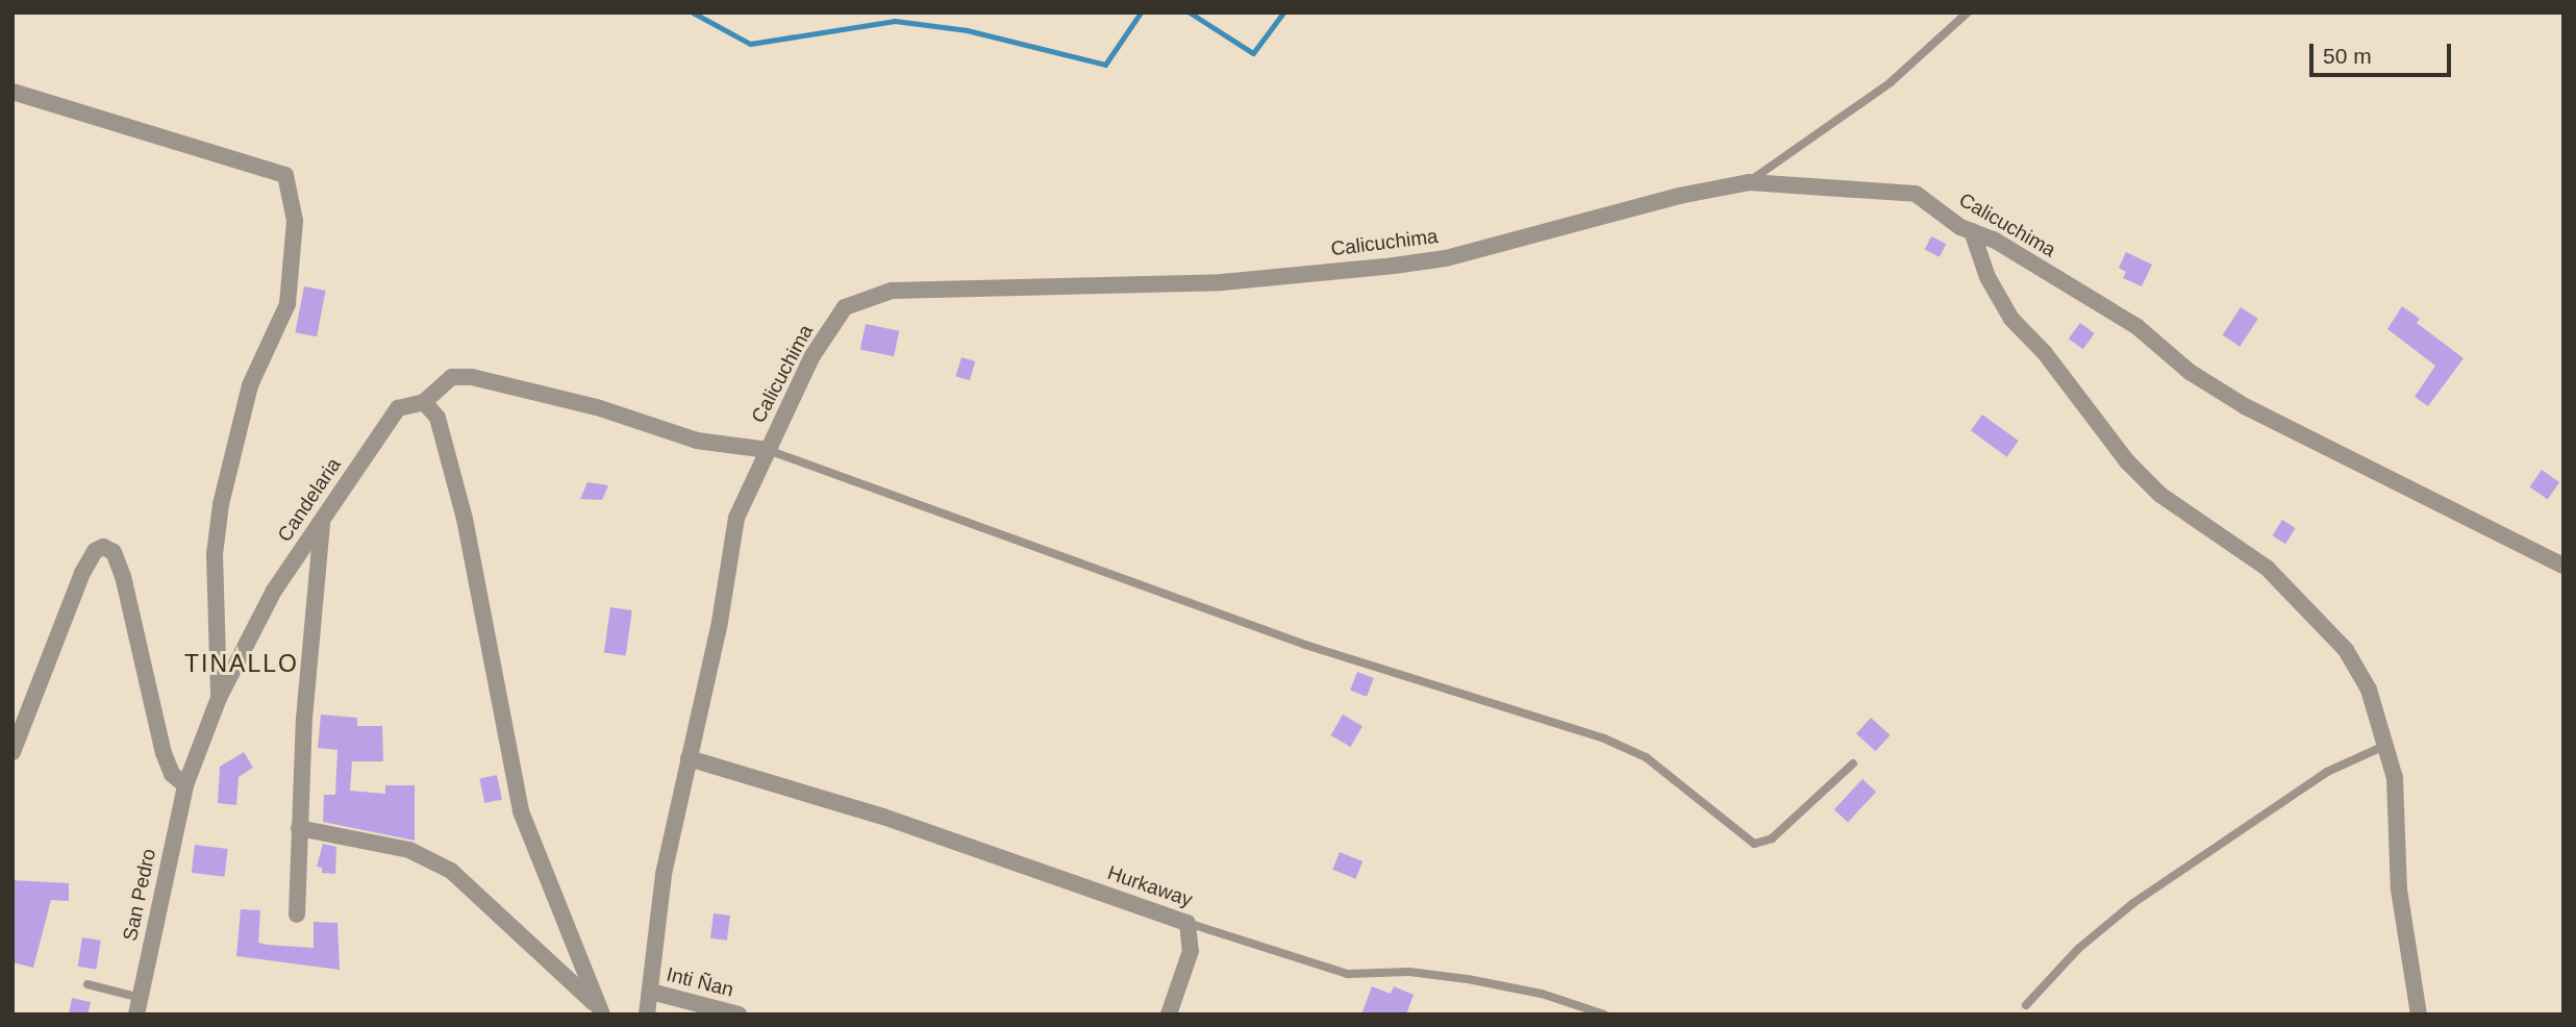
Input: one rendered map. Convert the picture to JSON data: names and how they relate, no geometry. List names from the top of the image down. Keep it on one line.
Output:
{"streets":{"street":["Calicuchima","Candelaria","Hurkaway","San Pedro","Inti Ñan"]},"crossings":[["Calicuchima","Candelaria"],["Calicuchima","Hurkaway"],["Calicuchima","Inti Ñan"],["Candelaria","San Pedro"]],"districts":["TINALLO"],"scale_bar":"50 m"}
